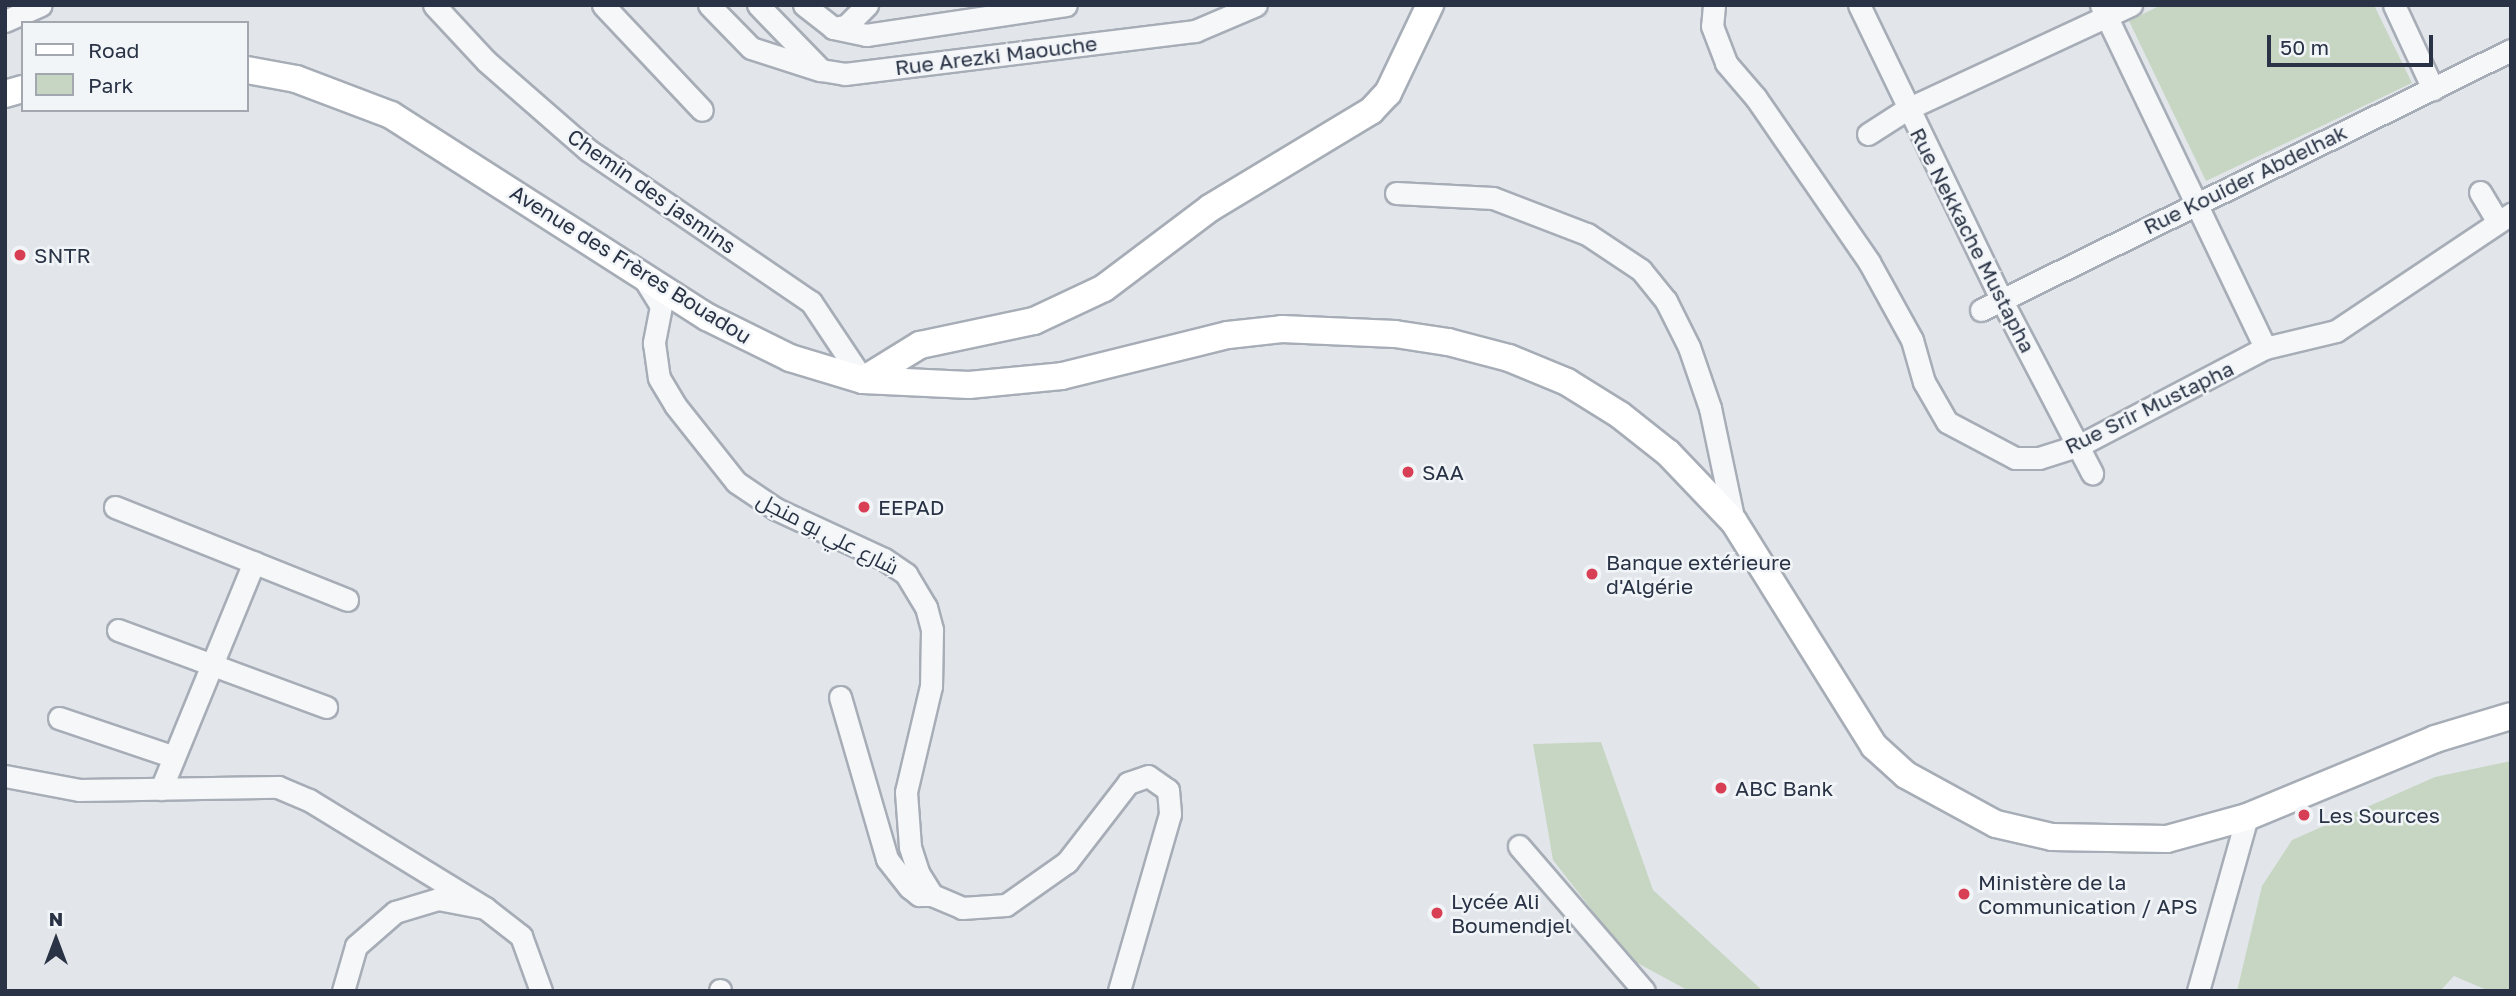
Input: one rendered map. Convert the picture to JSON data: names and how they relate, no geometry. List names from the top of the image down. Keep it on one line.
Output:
{"streets":{"main road":["Avenue des Frères Bouadou"],"street":["Rue Arezki Maouche","Rue Kouider Abdelhak","Chemin des jasmins","Rue Nekkache Mustapha","Rue Srir Mustapha","شارع علي بو منجل"]},"crossings":[["Rue Kouider Abdelhak","Rue Nekkache Mustapha"],["Chemin des jasmins","Avenue des Frères Bouadou"],["Rue Nekkache Mustapha","Rue Srir Mustapha"],["Avenue des Frères Bouadou","شارع علي بو منجل"]],"places":["SNTR","SAA","EEPAD","Banque extérieure d'Algérie","ABC Bank","Les Sources","Ministère de la Communication / APS","Lycée Ali Boumendjel"],"legend":["Road","Park"],"scale_bar":"50 m","north":"top"}
